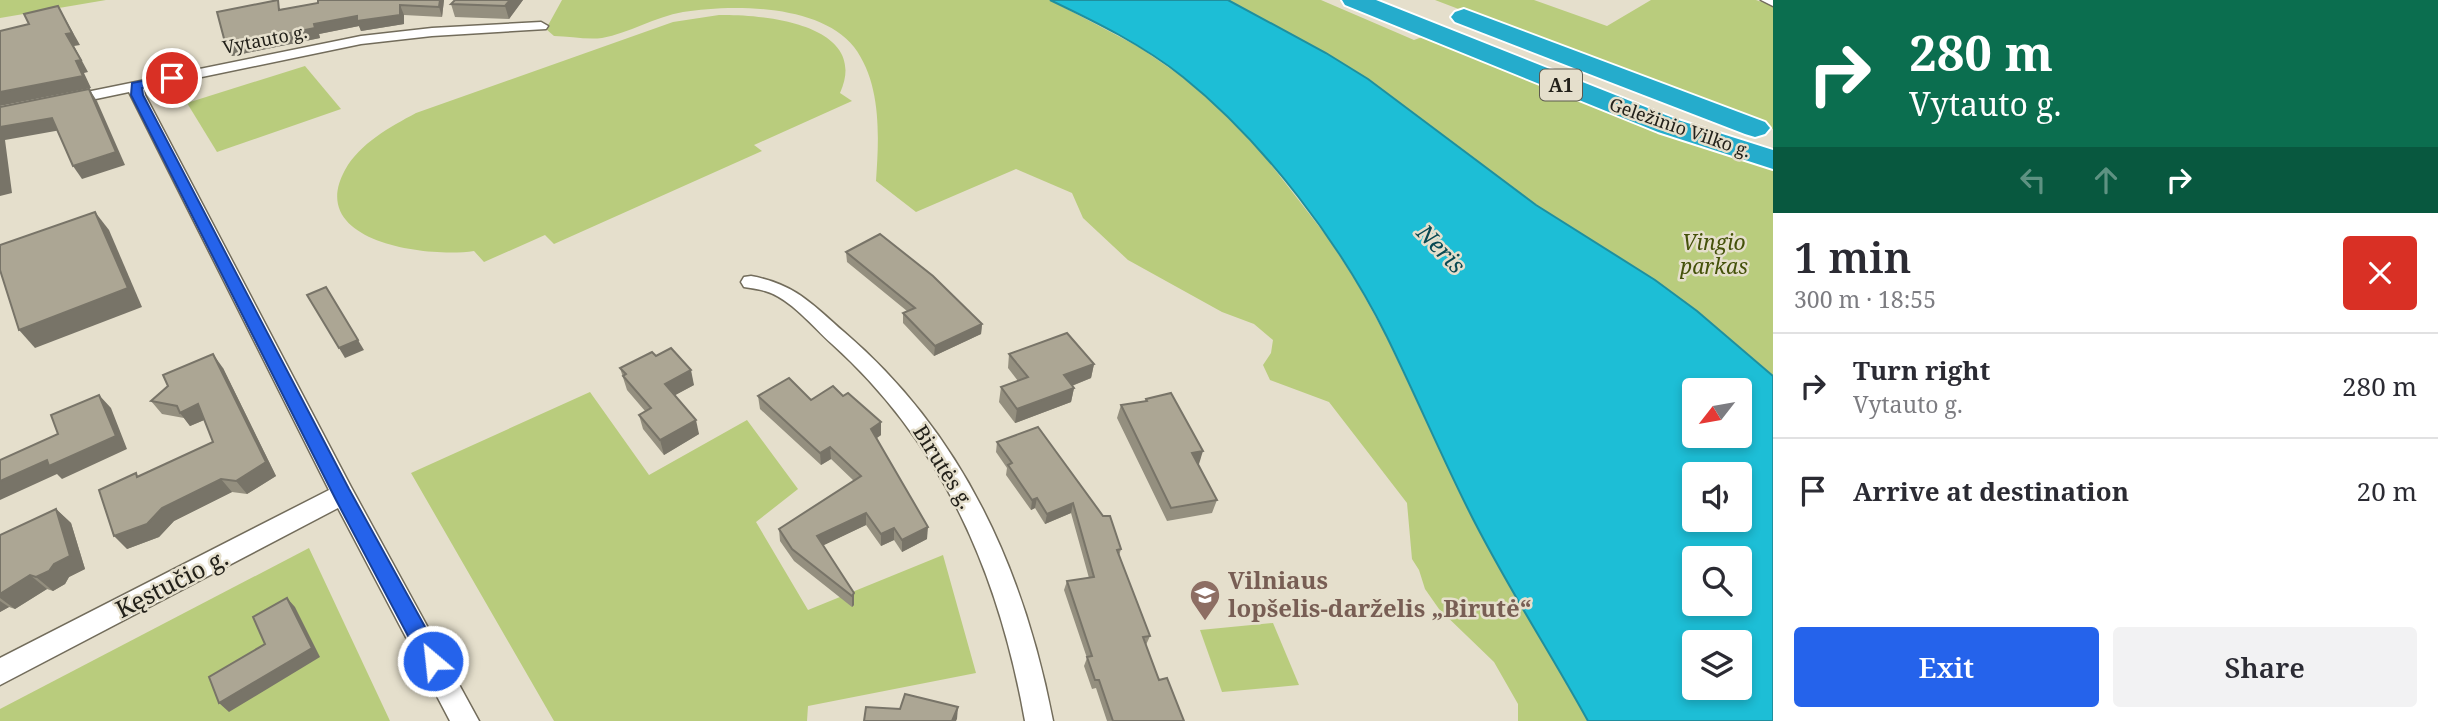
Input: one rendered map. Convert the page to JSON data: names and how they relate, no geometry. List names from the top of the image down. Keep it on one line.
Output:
{"streets":{"highway":["A1","Geležinio Vilko g."],"street":["Vytauto g.","Birutės g.","Kęstučio g."]},"water":["Neris"],"parks":["Vingio parkas"],"places":{"school or university":["Vilniaus lopšelis-darželis „Birutė“"]},"north":"bottom left","page":{"turn":["280 m","Vytauto g."],"heading":["1 min","300 m · 18:55"],"list":[{"name":"Turn right","note":"Vytauto g.","value":"280 m"},{"name":"Arrive at destination","value":"20 m"}],"buttons":["Exit","Share"]}}
